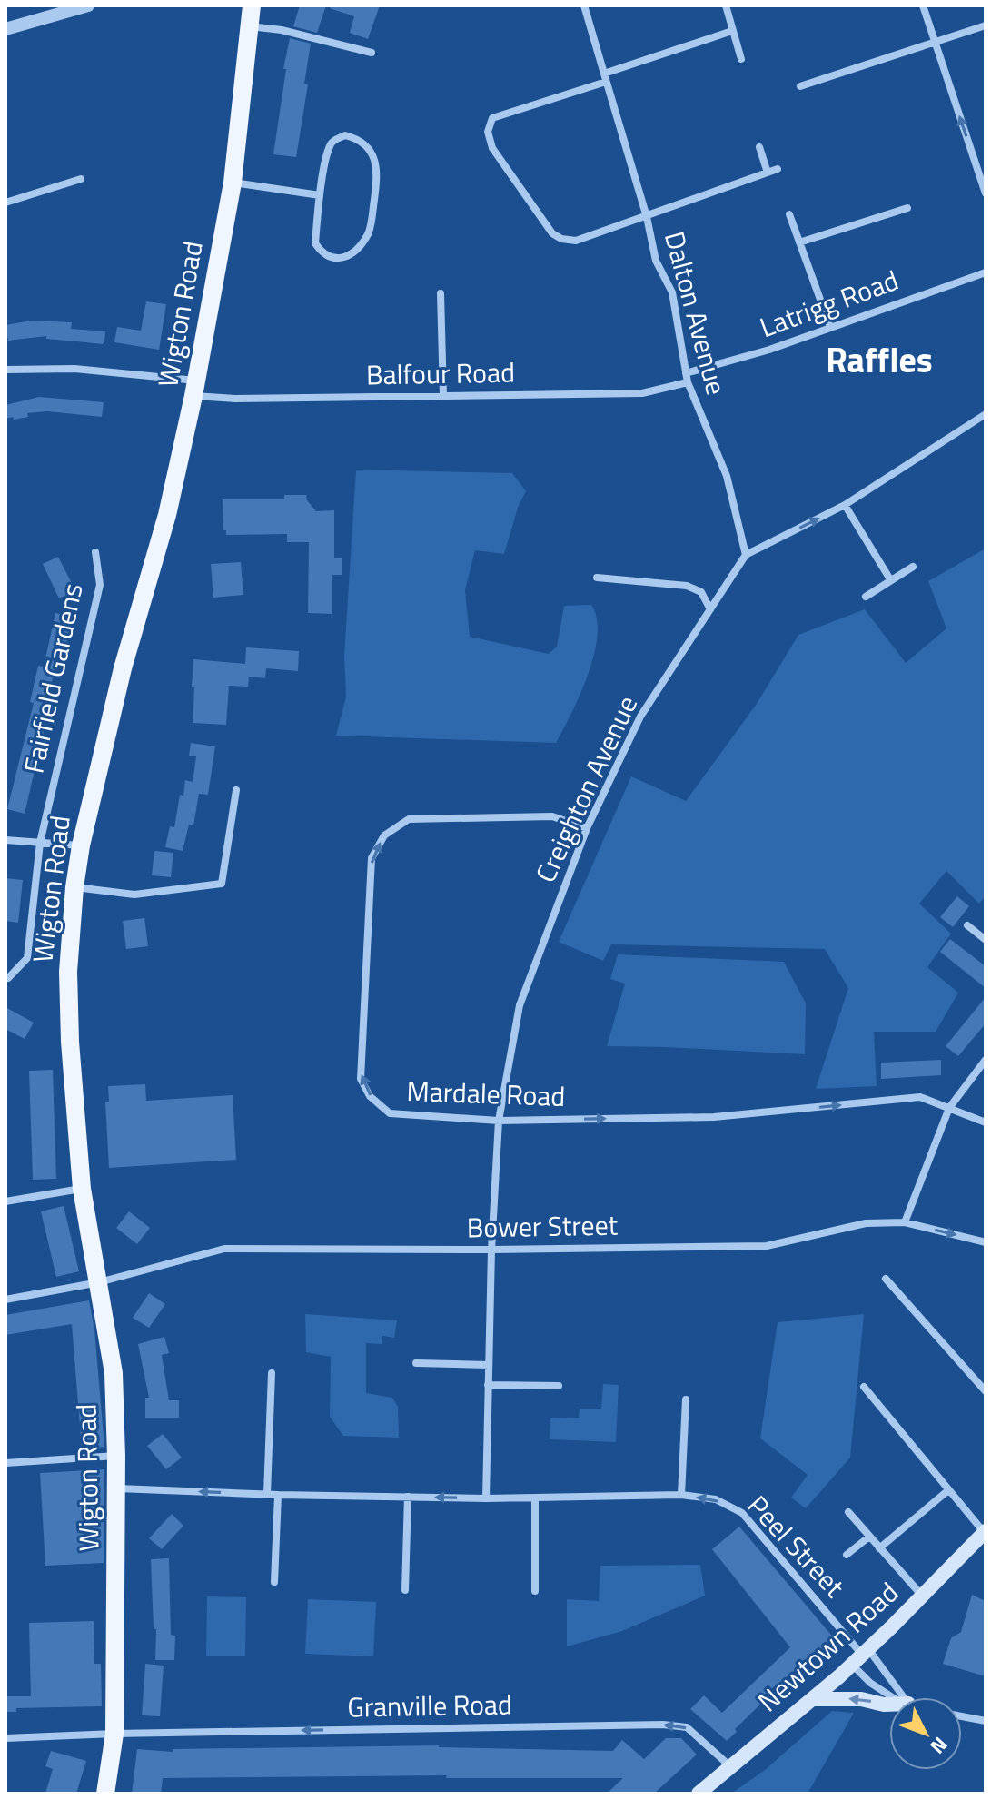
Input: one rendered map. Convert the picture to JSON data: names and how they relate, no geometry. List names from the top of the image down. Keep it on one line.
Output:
{"streets":{"main road":["Wigton Road","Newtown Road"],"street":["Latrigg Road","Dalton Avenue","Balfour Road","Fairfield Gardens","Creighton Avenue","Mardale Road","Bower Street","Peel Street","Granville Road"]},"crossings":[["Latrigg Road","Dalton Avenue"],["Dalton Avenue","Balfour Road"],["Dalton Avenue","Creighton Avenue"],["Wigton Road","Balfour Road"],["Wigton Road","Bower Street"],["Wigton Road","Peel Street"],["Wigton Road","Granville Road"],["Creighton Avenue","Mardale Road"],["Creighton Avenue","Bower Street"],["Creighton Avenue","Peel Street"],["Peel Street","Newtown Road"],["Newtown Road","Granville Road"]],"one_way":["Peel Street","Granville Road"],"districts":["Raffles"],"north":"bottom right"}
